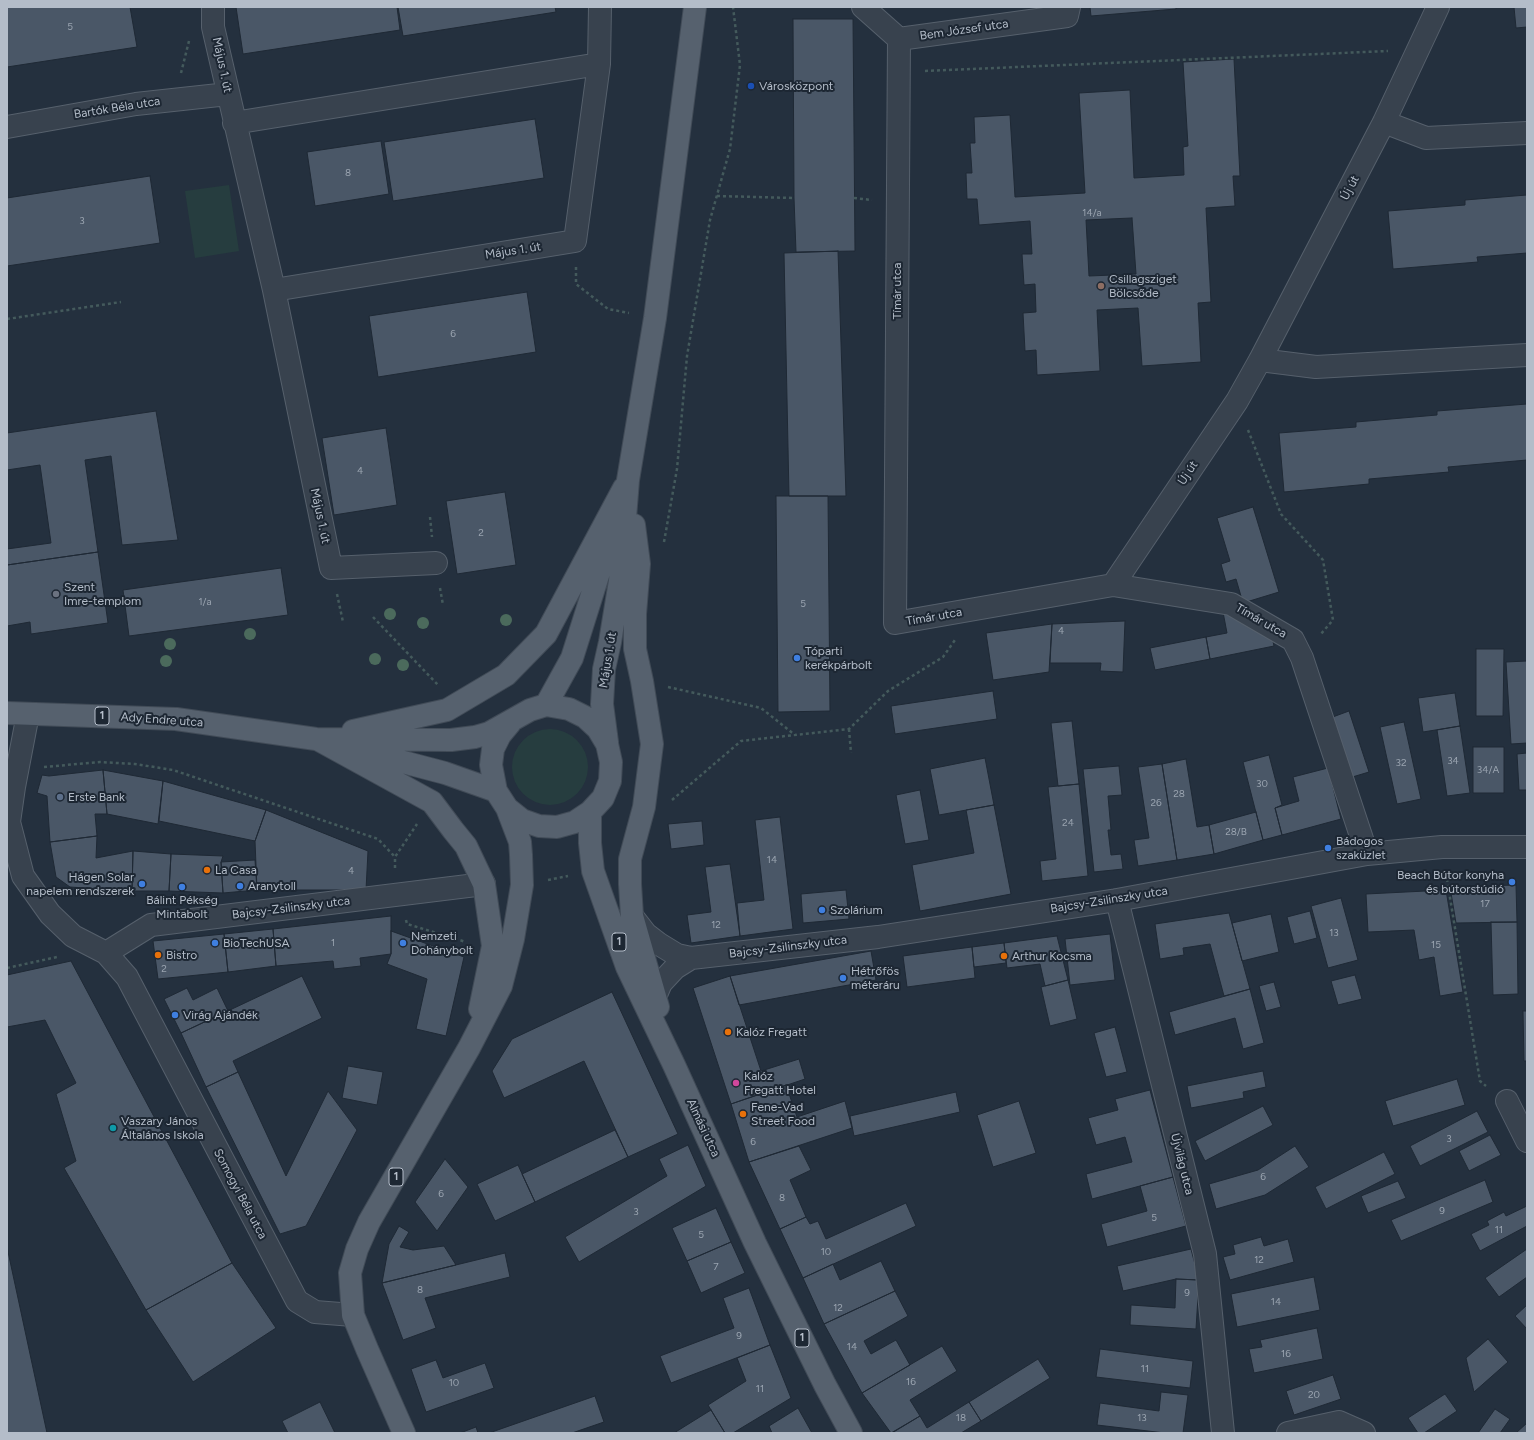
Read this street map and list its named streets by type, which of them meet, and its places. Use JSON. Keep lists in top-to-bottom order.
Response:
{
  "streets": {
    "main road": [
      "Május 1. út",
      "1",
      "Ady Endre utca",
      "Almási utca"
    ],
    "street": [
      "Bem József utca",
      "Bartók Béla utca",
      "Új út",
      "Tímár utca",
      "Bajcsy-Zsilinszky utca",
      "Újvilág utca",
      "Somogyi Béla utca"
    ]
  },
  "crossings": [
    ["Bem József utca", "Tímár utca"],
    ["Május 1. út", "Bartók Béla utca"],
    ["Május 1. út", "1"],
    ["Május 1. út", "Almási utca"],
    ["Új út", "Tímár utca"],
    ["Tímár utca", "Bajcsy-Zsilinszky utca"],
    ["1", "Ady Endre utca"],
    ["1", "Bajcsy-Zsilinszky utca"],
    ["1", "Almási utca"],
    ["1", "Somogyi Béla utca"],
    ["Bajcsy-Zsilinszky utca", "Újvilág utca"],
    ["Bajcsy-Zsilinszky utca", "Somogyi Béla utca"]
  ],
  "places": [
    "Városközpont",
    "Csillagsziget Bölcsőde",
    "Szent Imre-templom",
    "Tóparti kerékpárbolt",
    "Erste Bank",
    "Bádogos szaküzlet",
    "La Casa",
    "Beach Bútor konyha és bútorstúdió",
    "Hágen Solar napelem rendszerek",
    "Aranytoll",
    "Bálint Pékség Mintabolt",
    "Szolárium",
    "BioTechUSA",
    "Nemzeti Dohánybolt",
    "Bistro",
    "Arthur Kocsma",
    "Hétrőfös méteráru",
    "Virág Ajándék",
    "Kalóz Fregatt",
    "Kalóz Fregatt Hotel",
    "Fene-Vad Street Food",
    "Vaszary János Általános Iskola"
  ],
  "house_numbers": [
    "5",
    "8",
    "14/a",
    "3",
    "6",
    "4",
    "2",
    "1/a",
    "5",
    "4",
    "34",
    "32",
    "34/A",
    "30",
    "28",
    "26",
    "24",
    "28/B",
    "14",
    "4",
    "17",
    "12",
    "13",
    "1",
    "15",
    "2",
    "3",
    "6",
    "6",
    "6",
    "8",
    "9",
    "3",
    "5",
    "11",
    "5",
    "10",
    "12",
    "7",
    "8",
    "9",
    "14",
    "12",
    "9",
    "14",
    "16",
    "11",
    "16",
    "10",
    "11",
    "20",
    "18",
    "13"
  ]
}
